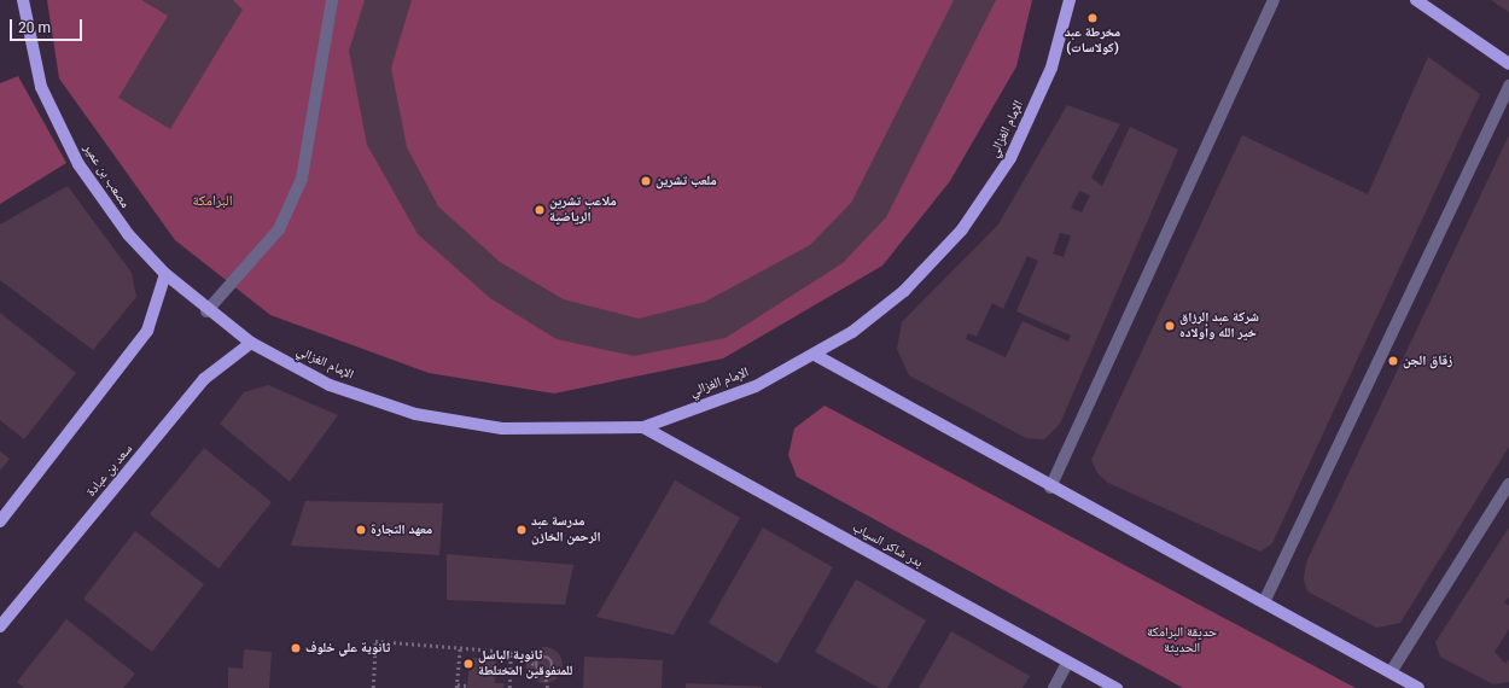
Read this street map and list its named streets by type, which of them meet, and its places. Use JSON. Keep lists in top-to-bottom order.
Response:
{
  "streets": {
    "main road": [
      "الإمام الغزالي",
      "مصعب بن عمير",
      "سعد بن عبادة",
      "بدر شاكر السياب"
    ]
  },
  "crossings": [
    ["الإمام الغزالي", "مصعب بن عمير"],
    ["الإمام الغزالي", "سعد بن عبادة"],
    ["الإمام الغزالي", "بدر شاكر السياب"]
  ],
  "districts": ["البرامكة"],
  "parks": ["حديقة البرامكة الحديثة"],
  "places": [
    "مخرطة عبد (كولاسات)",
    "ملعب تشرين",
    "ملاعب تشرين الرياضية",
    "شركة عبد الرزاق خير الله وأولاده",
    "زقاق الجن",
    "معهد التجارة",
    "مدرسة عبد الرحمن الخازن",
    "ثانوية علي خلوف",
    "ثانوية الباسل للمتفوقين المختلطة"
  ],
  "scale_bar": "20 m"
}
